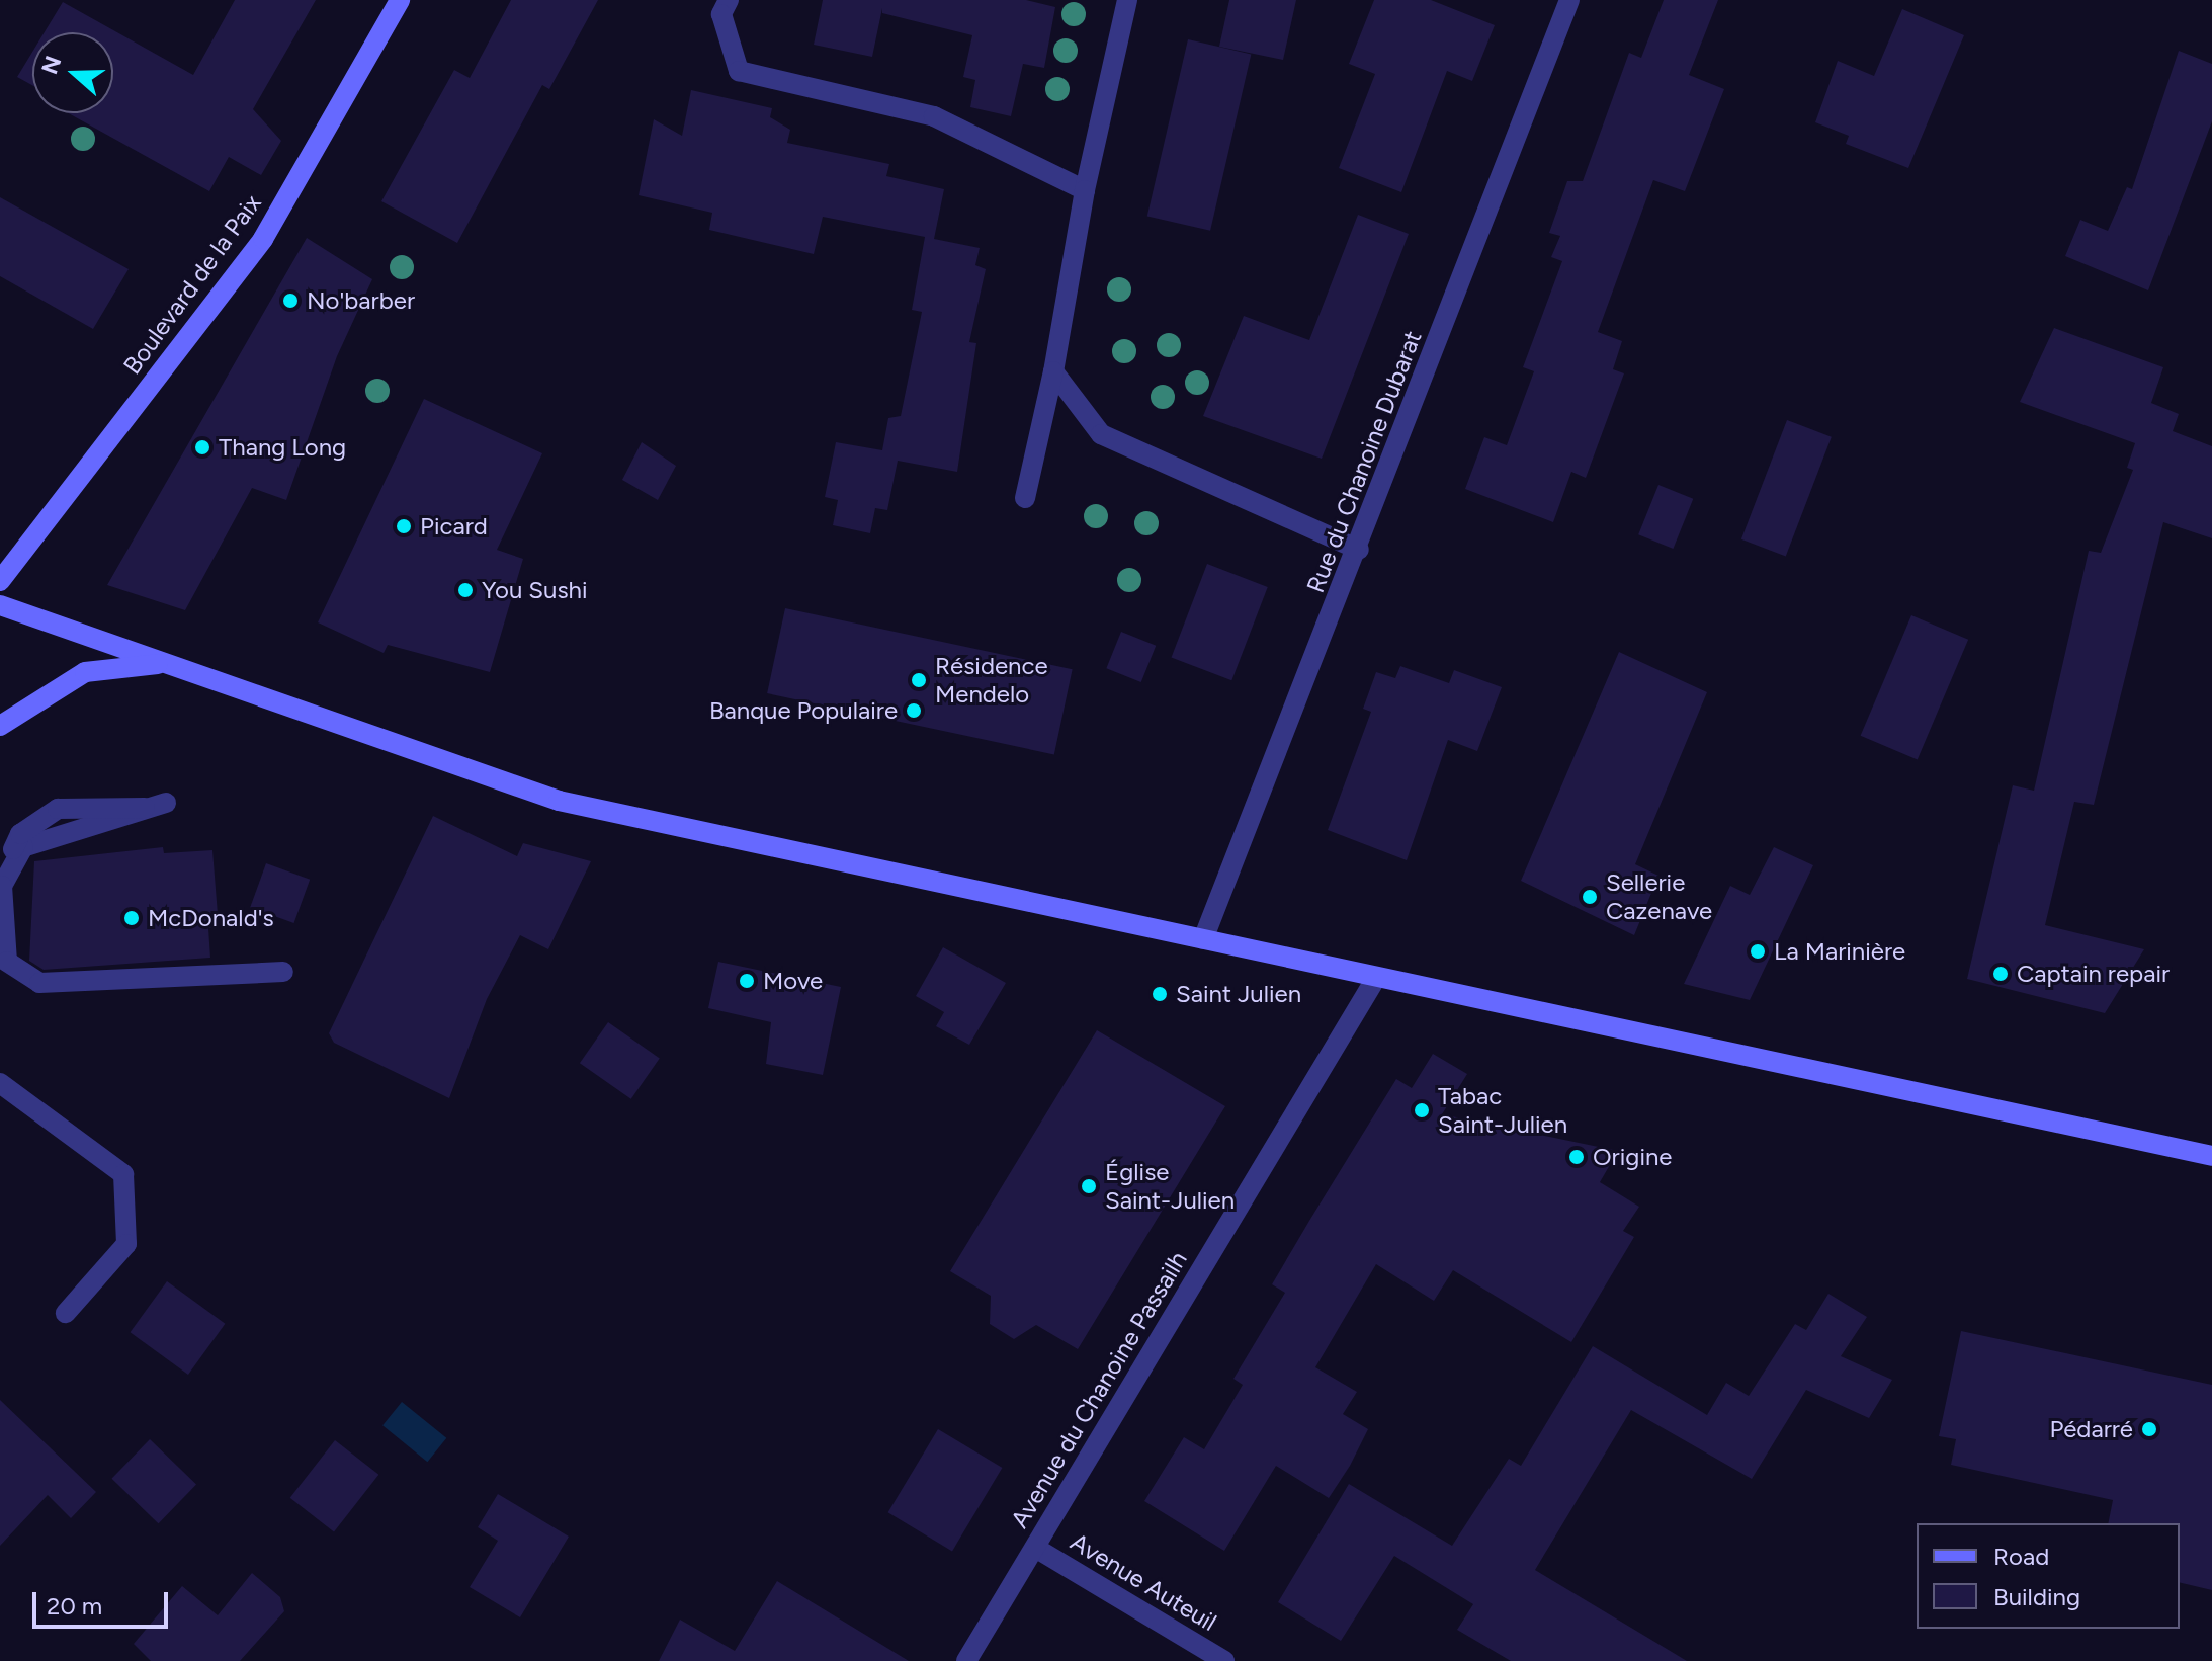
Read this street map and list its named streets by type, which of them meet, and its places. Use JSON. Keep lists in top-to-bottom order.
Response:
{
  "streets": {
    "main road": ["Boulevard de la Paix"],
    "street": ["Rue du Chanoine Dubarat", "Avenue du Chanoine Passailh", "Avenue Auteuil"]
  },
  "crossings": [
    ["Avenue du Chanoine Passailh", "Avenue Auteuil"]
  ],
  "places": [
    "No'barber",
    "Thang Long",
    "Picard",
    "You Sushi",
    "Résidence Mendelo",
    "Banque Populaire",
    "Sellerie Cazenave",
    "McDonald's",
    "La Marinière",
    "Captain repair",
    "Move",
    "Saint Julien",
    "Tabac Saint-Julien",
    "Origine",
    "Église Saint-Julien",
    "Pédarré"
  ],
  "legend": ["Road", "Building"],
  "scale_bar": "20 m",
  "north": "left"
}
